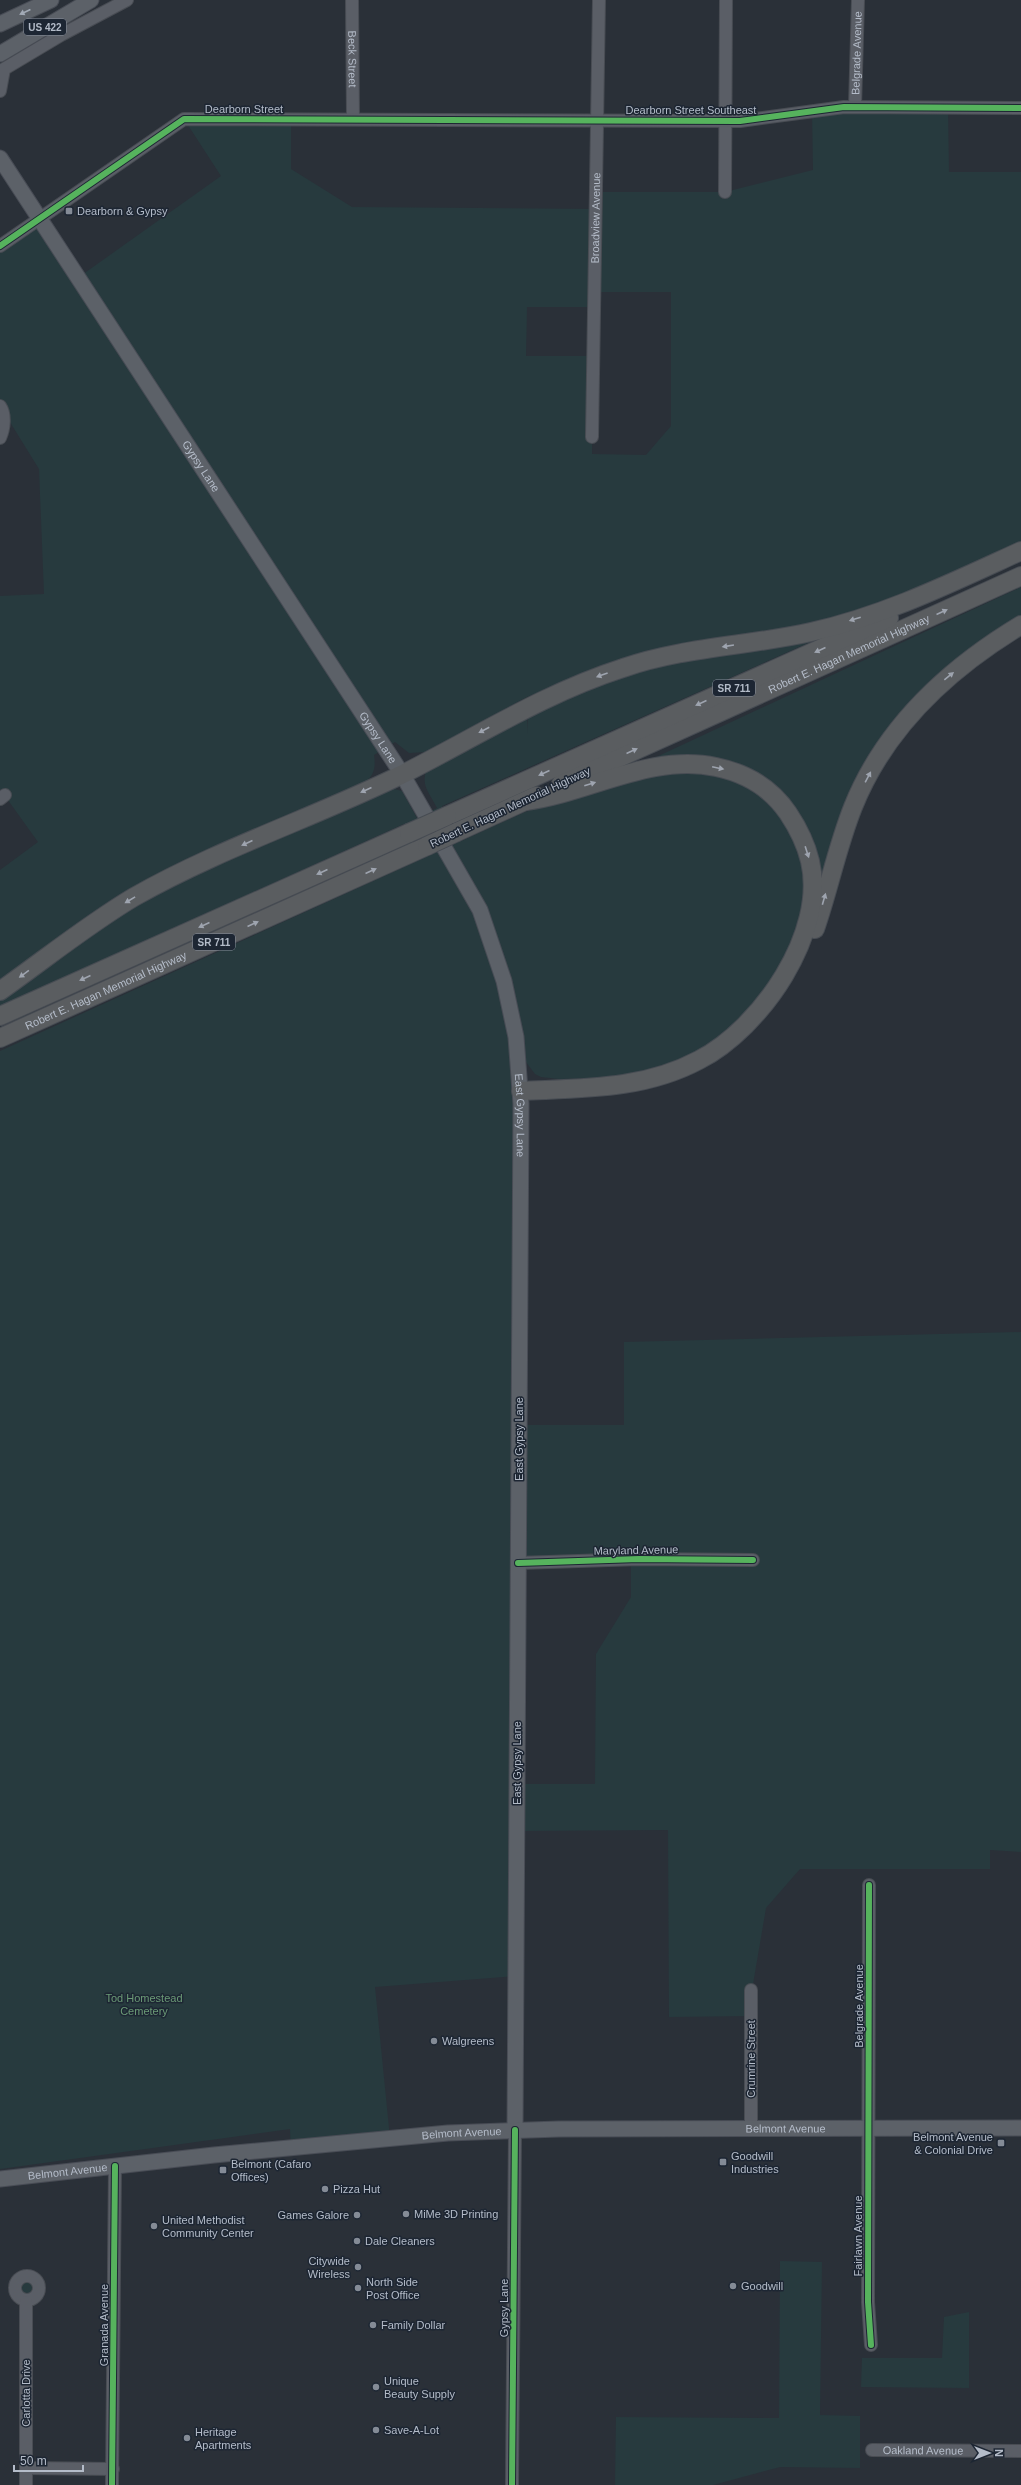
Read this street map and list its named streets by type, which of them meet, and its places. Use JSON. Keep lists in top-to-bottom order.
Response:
{
  "streets": {
    "highway": ["Robert E. Hagan Memorial Highway", "SR 711"],
    "main road": [
      "US 422",
      "Gypsy Lane",
      "East Gypsy Lane",
      "Belmont Avenue"
    ],
    "street": [
      "Belgrade Avenue",
      "Beck Street",
      "Dearborn Street",
      "Dearborn Street Southeast",
      "Broadview Avenue",
      "Maryland Avenue",
      "Crumrine Street",
      "Fairlawn Avenue",
      "Granada Avenue",
      "Carlotta Drive",
      "Oakland Avenue"
    ]
  },
  "crossings": [
    ["Belgrade Avenue", "Dearborn Street Southeast"],
    ["Belgrade Avenue", "Belmont Avenue"],
    ["Belgrade Avenue", "Fairlawn Avenue"],
    ["Beck Street", "Dearborn Street"],
    ["Dearborn Street", "Dearborn Street Southeast"],
    ["Dearborn Street", "Gypsy Lane"],
    ["Dearborn Street Southeast", "Broadview Avenue"],
    ["Gypsy Lane", "East Gypsy Lane"],
    ["Gypsy Lane", "Belmont Avenue"],
    ["East Gypsy Lane", "Maryland Avenue"],
    ["East Gypsy Lane", "Belmont Avenue"],
    ["Crumrine Street", "Belmont Avenue"],
    ["Belmont Avenue", "Fairlawn Avenue"],
    ["Belmont Avenue", "Granada Avenue"]
  ],
  "parks": ["Tod Homestead Cemetery"],
  "places": {
    "transit": [
      "Dearborn & Gypsy",
      "Belmont Avenue & Colonial Drive",
      "Goodwill Industries",
      "Belmont (Cafaro Offices)"
    ],
    "other": [
      "Walgreens",
      "Pizza Hut",
      "MiMe 3D Printing",
      "Games Galore",
      "United Methodist Community Center",
      "Dale Cleaners",
      "Citywide Wireless",
      "Goodwill",
      "North Side Post Office",
      "Family Dollar",
      "Unique Beauty Supply",
      "Save-A-Lot",
      "Heritage Apartments"
    ]
  },
  "scale_bar": "50 m",
  "north": "right"
}
